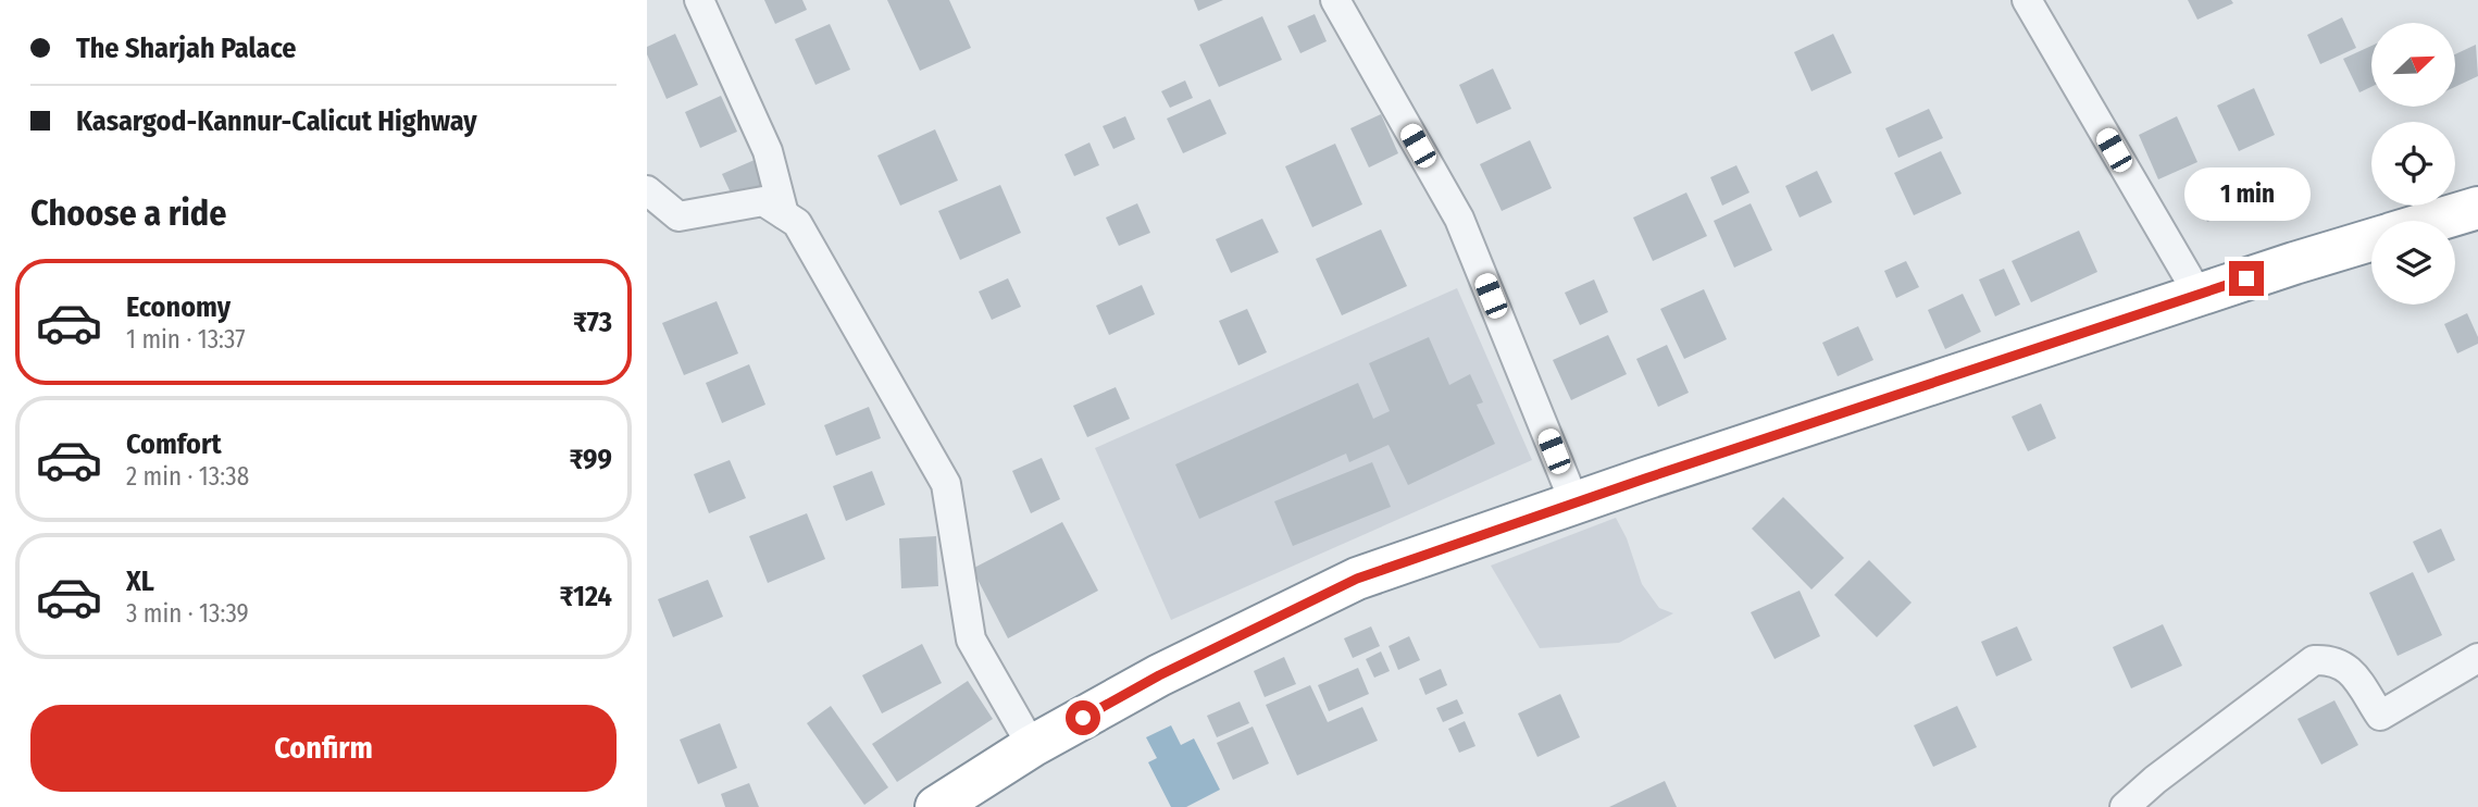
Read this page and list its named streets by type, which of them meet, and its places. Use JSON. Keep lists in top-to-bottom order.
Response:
{
  "north": "top right",
  "page": {
    "banner": ["The Sharjah Palace", "Kasargod-Kannur-Calicut Highway"],
    "heading": "Choose a ride",
    "bubble": "1 min",
    "list": [
      {
        "name": "Economy",
        "note": "1 min · 13:37",
        "value": "₹73"
      },
      {
        "name": "Comfort",
        "note": "2 min · 13:38",
        "value": "₹99"
      },
      {
        "name": "XL",
        "note": "3 min · 13:39",
        "value": "₹124"
      }
    ],
    "buttons": "Confirm"
  }
}
